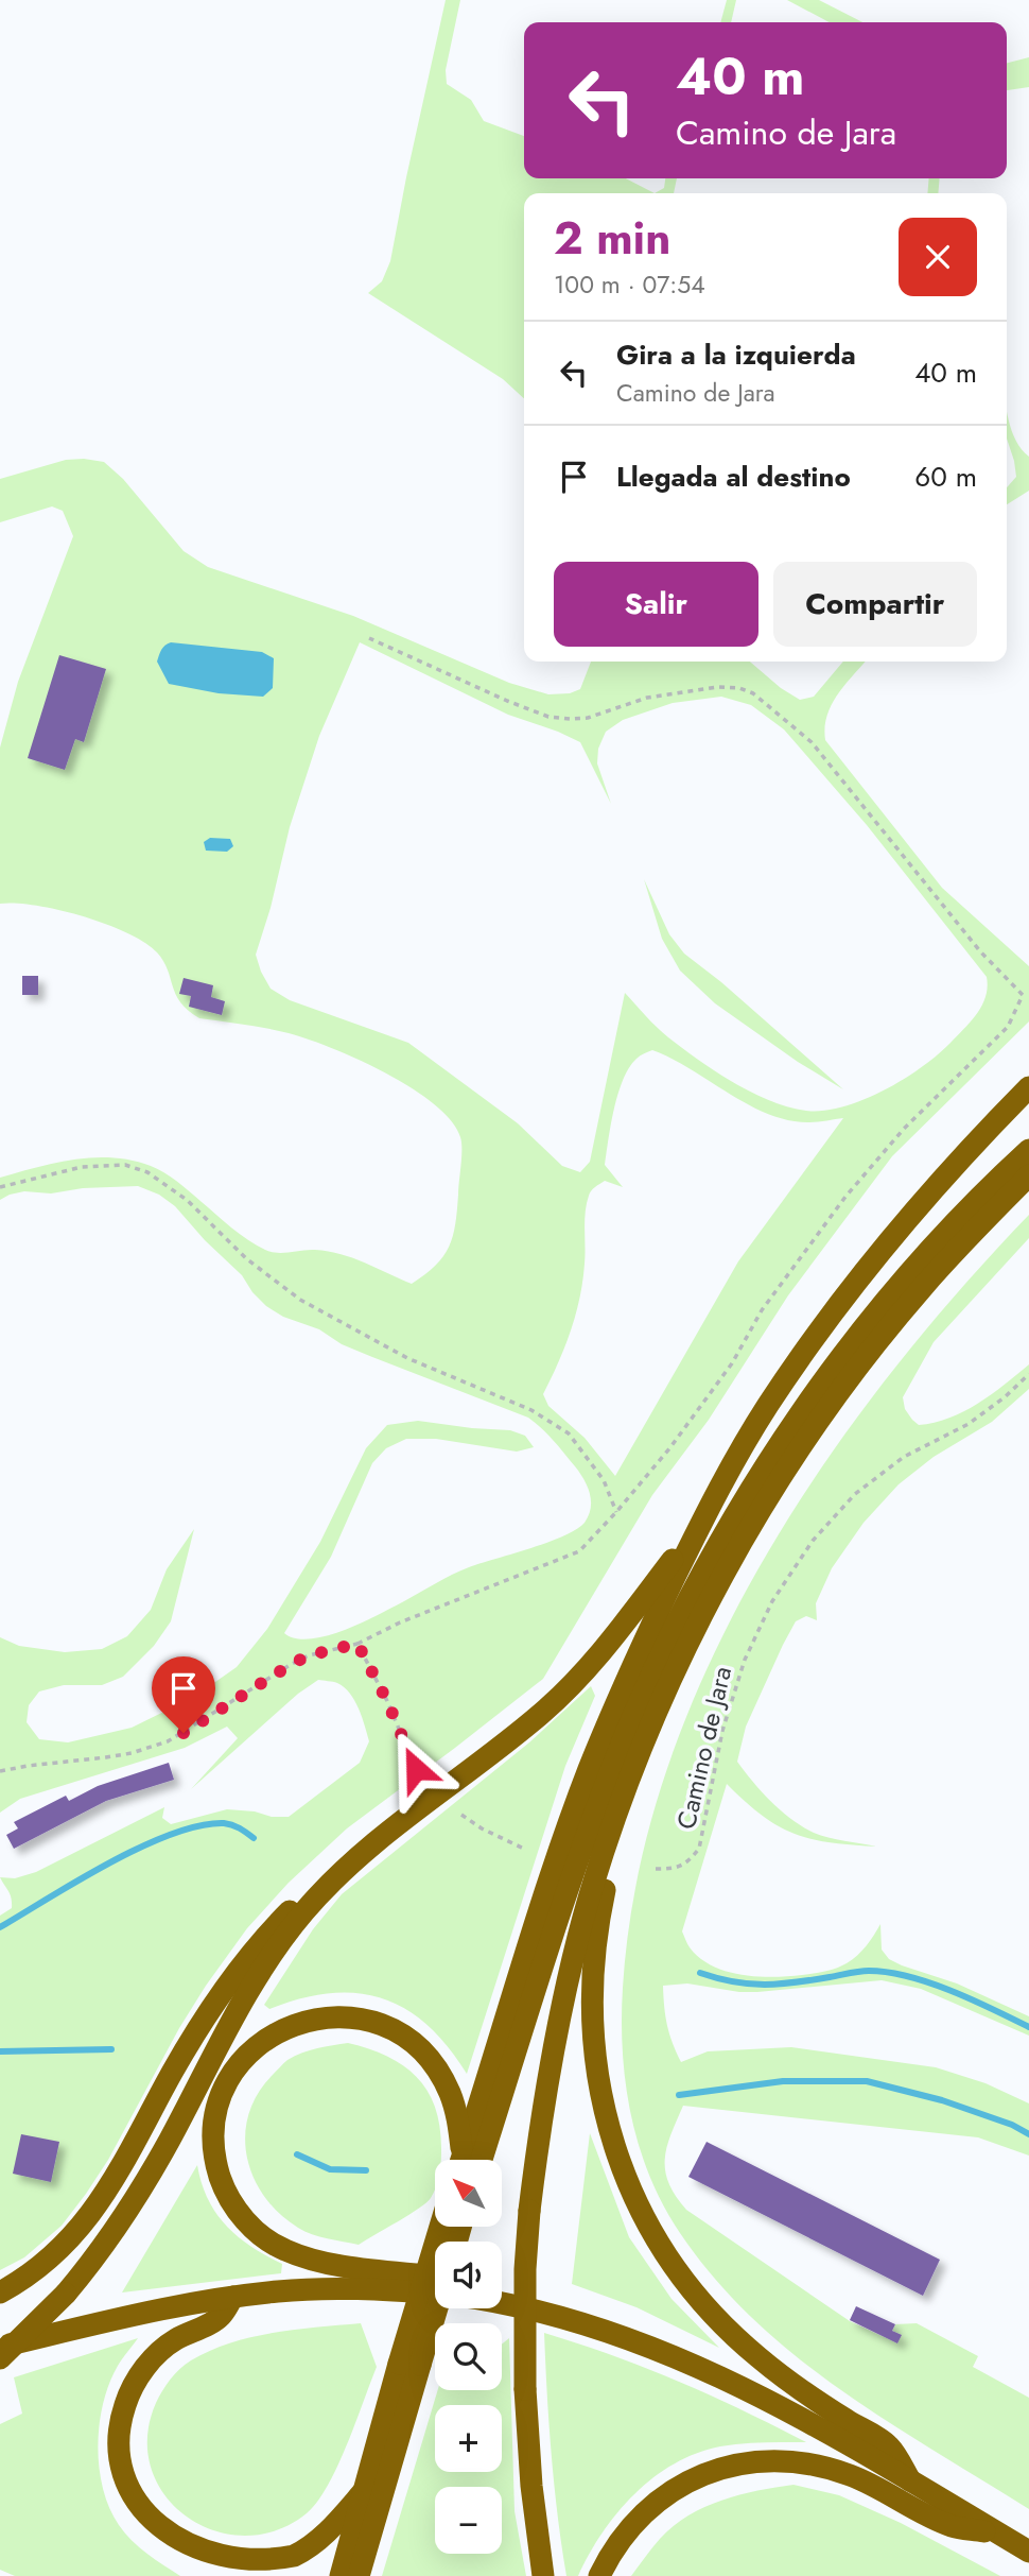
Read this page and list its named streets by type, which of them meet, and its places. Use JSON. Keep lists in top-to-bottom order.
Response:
{
  "streets": {
    "path": ["Camino de Jara"]
  },
  "north": "top left",
  "page": {
    "turn": ["40 m", "Camino de Jara"],
    "heading": ["2 min", "100 m · 07:54"],
    "list": [
      {
        "name": "Gira a la izquierda",
        "note": "Camino de Jara",
        "value": "40 m"
      },
      {
        "name": "Llegada al destino",
        "value": "60 m"
      }
    ],
    "buttons": ["Salir", "Compartir"],
    "map_buttons": ["+", "−"]
  }
}
